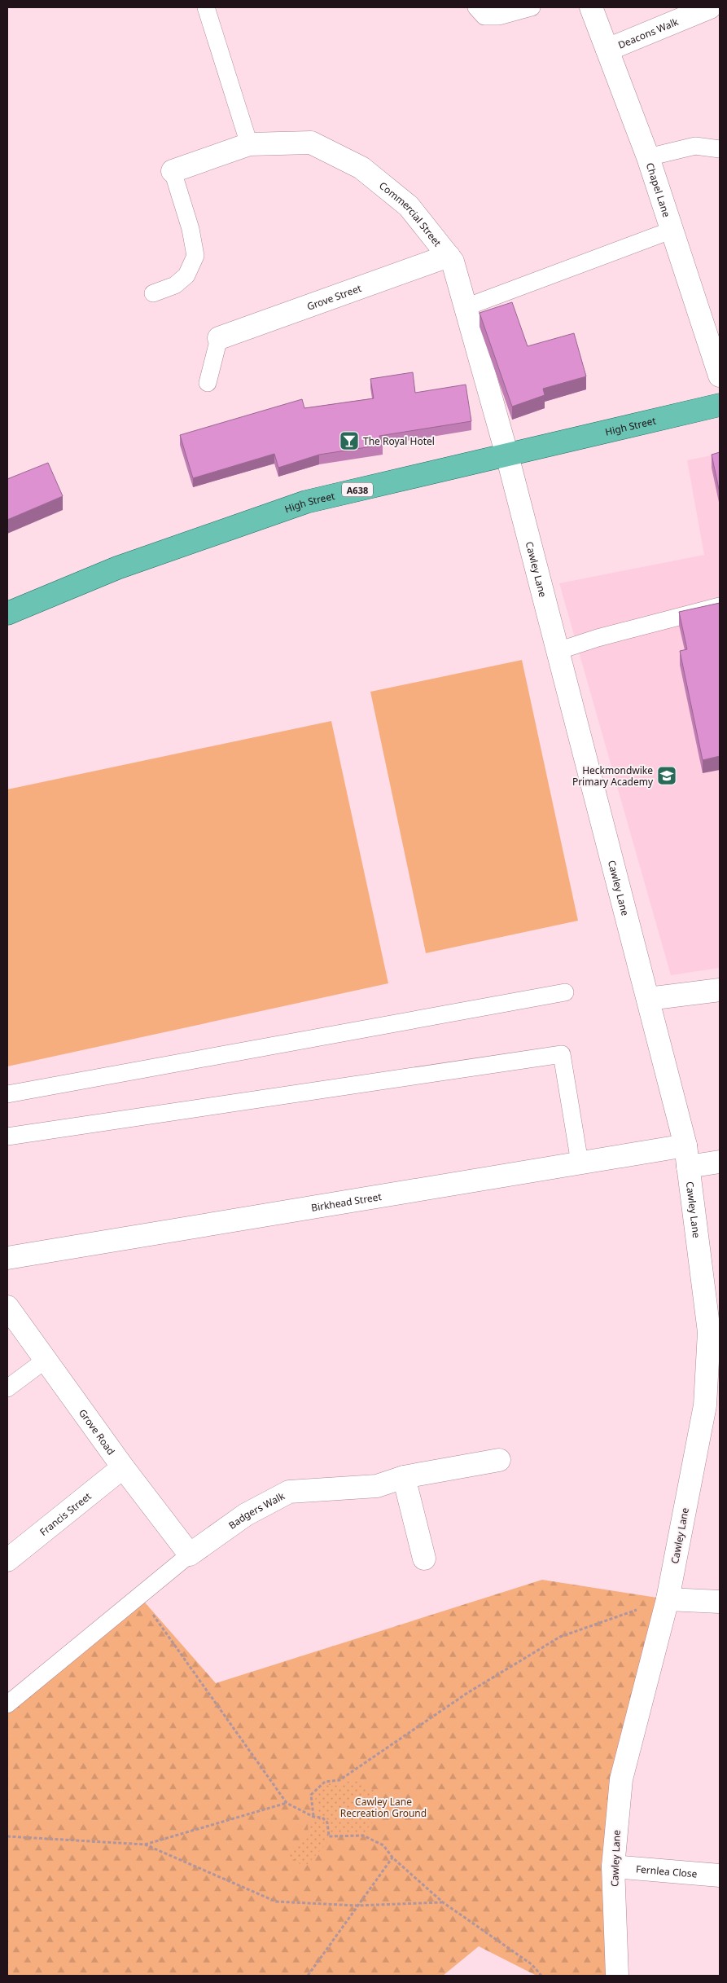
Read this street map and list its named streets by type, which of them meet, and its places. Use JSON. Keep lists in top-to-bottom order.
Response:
{
  "streets": {
    "main road": ["High Street", "A638"],
    "street": [
      "Deacons Walk",
      "Chapel Lane",
      "Commercial Street",
      "Grove Street",
      "Cawley Lane",
      "Birkhead Street",
      "Grove Road",
      "Badgers Walk",
      "Francis Street",
      "Fernlea Close"
    ]
  },
  "crossings": [
    ["Deacons Walk", "Chapel Lane"],
    ["Commercial Street", "Grove Street"],
    ["Commercial Street", "High Street"],
    ["Commercial Street", "Cawley Lane"],
    ["High Street", "Cawley Lane"],
    ["Cawley Lane", "Birkhead Street"],
    ["Cawley Lane", "Fernlea Close"],
    ["Grove Road", "Badgers Walk"],
    ["Grove Road", "Francis Street"]
  ],
  "parks": ["Cawley Lane Recreation Ground"],
  "places": {
    "bar": ["The Royal Hotel"],
    "school or university": ["Heckmondwike Primary Academy"]
  }
}
